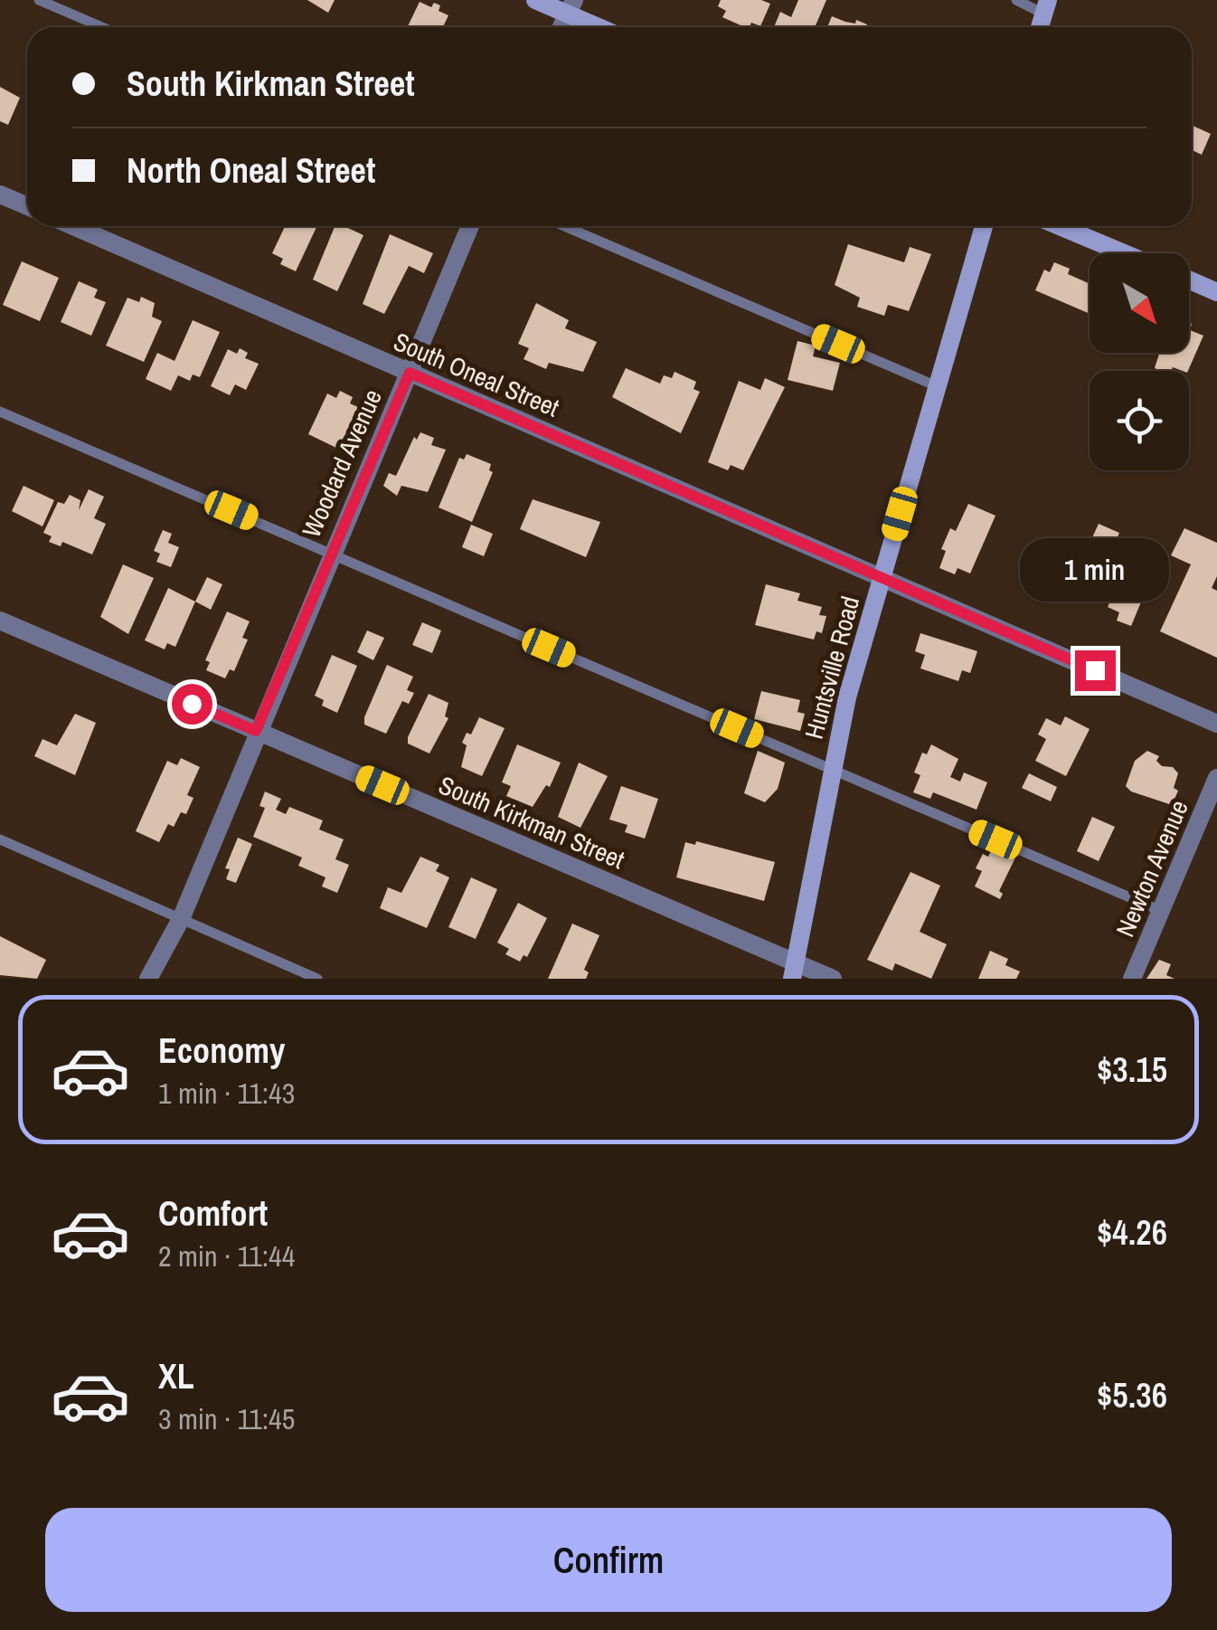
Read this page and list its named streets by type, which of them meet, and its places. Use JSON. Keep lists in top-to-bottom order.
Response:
{
  "streets": {
    "main road": ["Huntsville Road"],
    "street": [
      "South Oneal Street",
      "Woodard Avenue",
      "South Kirkman Street",
      "Newton Avenue"
    ]
  },
  "crossings": [
    ["South Oneal Street", "Woodard Avenue"],
    ["South Oneal Street", "Huntsville Road"],
    ["Woodard Avenue", "South Kirkman Street"],
    ["Huntsville Road", "South Kirkman Street"]
  ],
  "north": "bottom right",
  "page": {
    "banner": ["South Kirkman Street", "North Oneal Street"],
    "bubble": "1 min",
    "list": [
      {
        "name": "Economy",
        "note": "1 min · 11:43",
        "value": "$3.15"
      },
      {
        "name": "Comfort",
        "note": "2 min · 11:44",
        "value": "$4.26"
      },
      {
        "name": "XL",
        "note": "3 min · 11:45",
        "value": "$5.36"
      }
    ],
    "buttons": "Confirm"
  }
}
